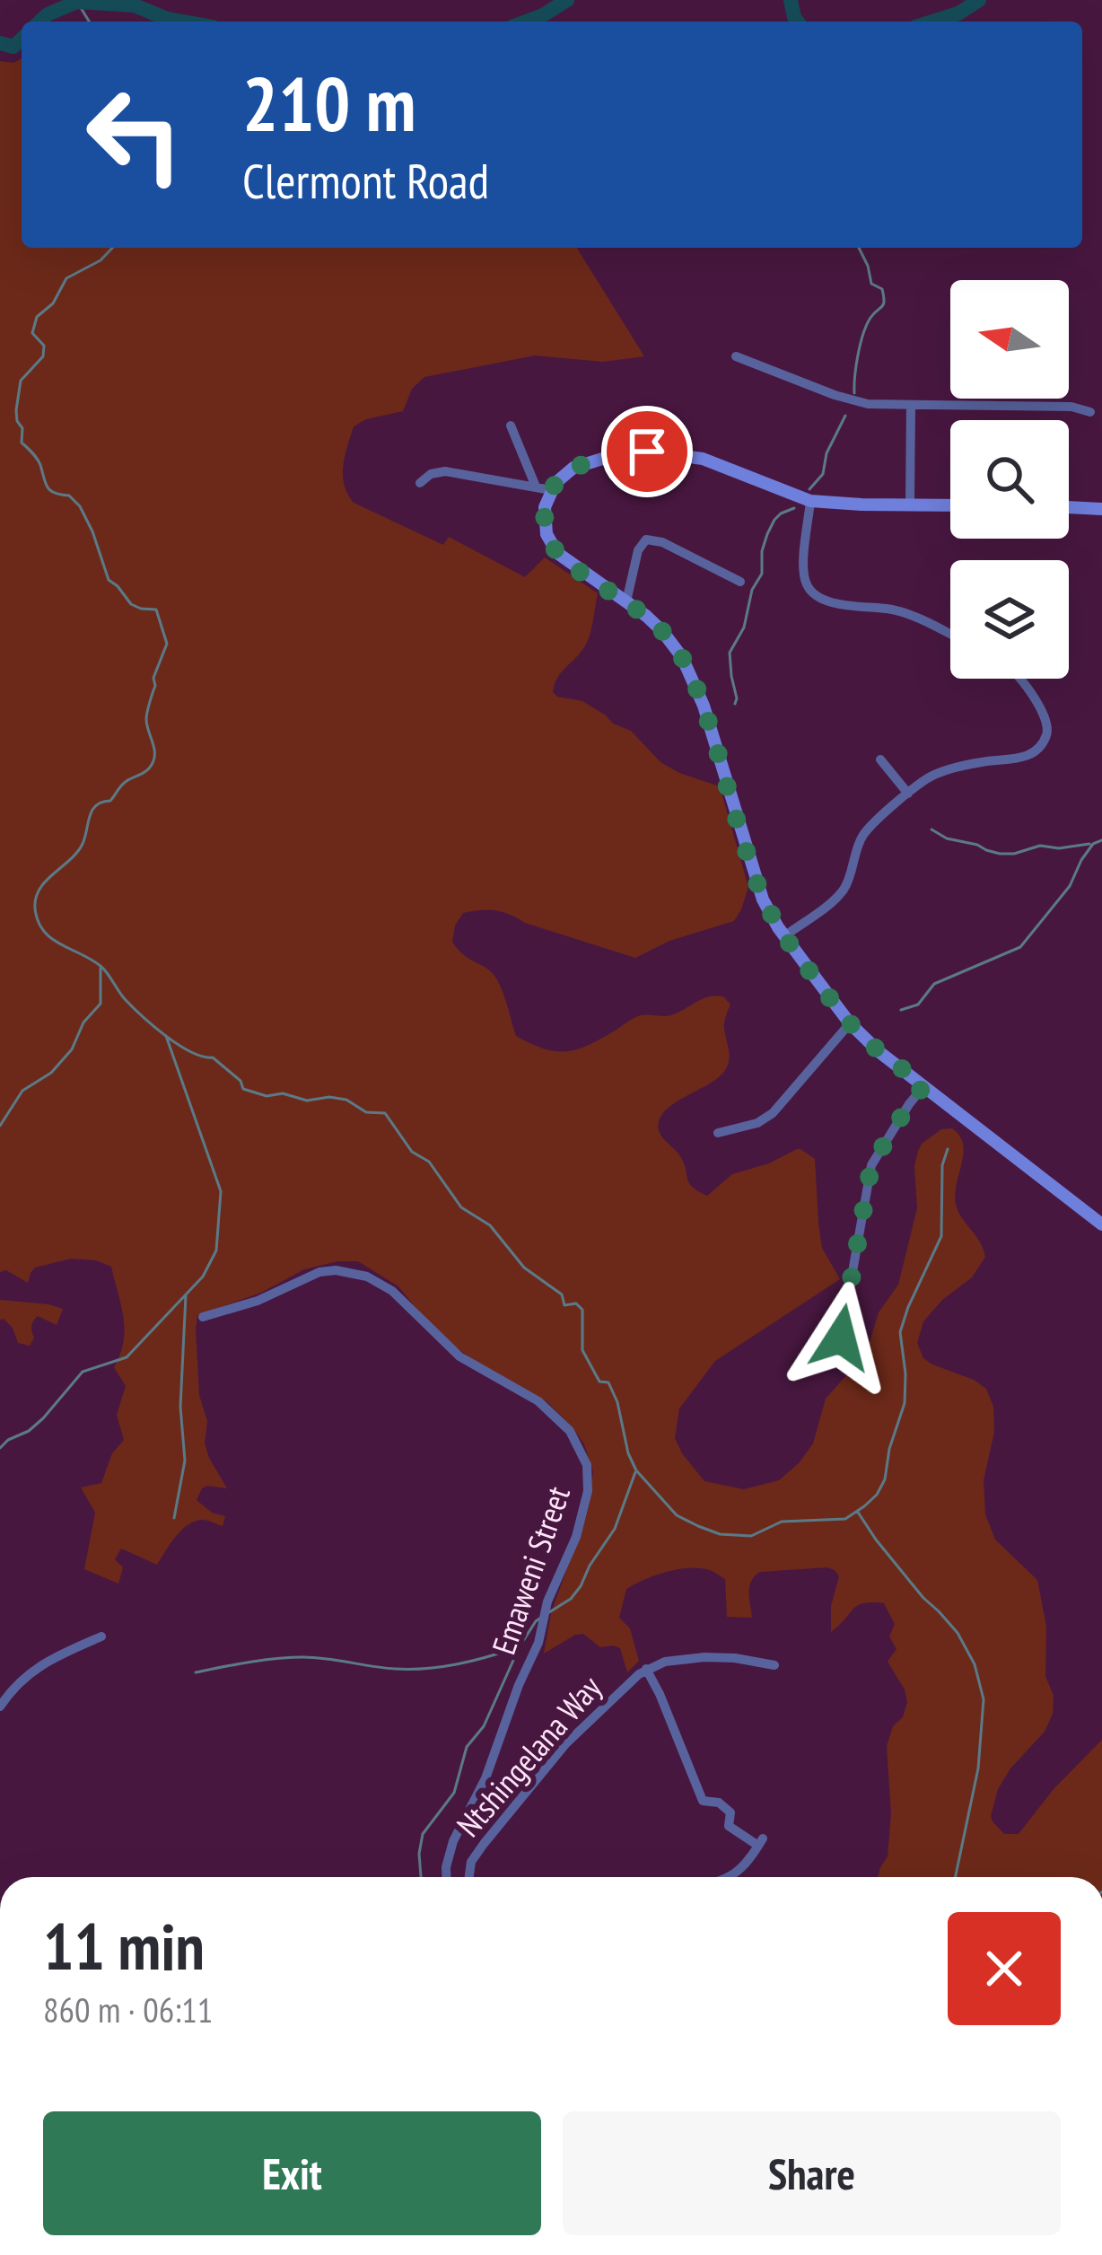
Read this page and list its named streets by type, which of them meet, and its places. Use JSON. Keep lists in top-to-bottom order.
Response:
{
  "streets": {
    "street": ["Emaweni Street", "Ntshingelana Way"]
  },
  "north": "left",
  "page": {
    "turn": ["210 m", "Clermont Road"],
    "heading": ["11 min", "860 m · 06:11"],
    "buttons": ["Exit", "Share"]
  }
}
